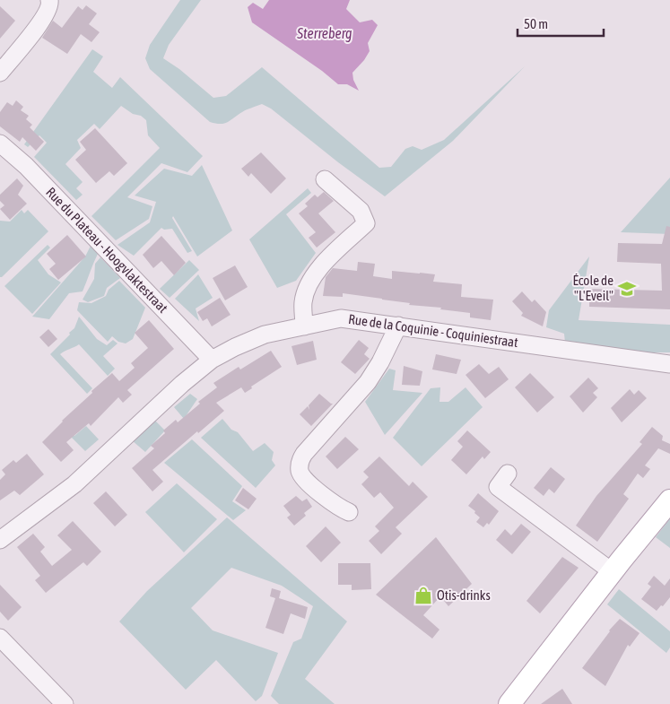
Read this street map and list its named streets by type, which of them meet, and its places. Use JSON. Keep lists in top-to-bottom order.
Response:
{
  "streets": {
    "street": ["Rue du Plateau - Hoogvlaktestraat", "Rue de la Coquinie - Coquiniestraat"]
  },
  "crossings": [
    ["Rue du Plateau - Hoogvlaktestraat", "Rue de la Coquinie - Coquiniestraat"]
  ],
  "water": ["Sterreberg"],
  "places": {
    "school or university": ["École de \"L'Eveil\""],
    "shop": ["Otis-drinks"]
  },
  "scale_bar": "50 m"
}
